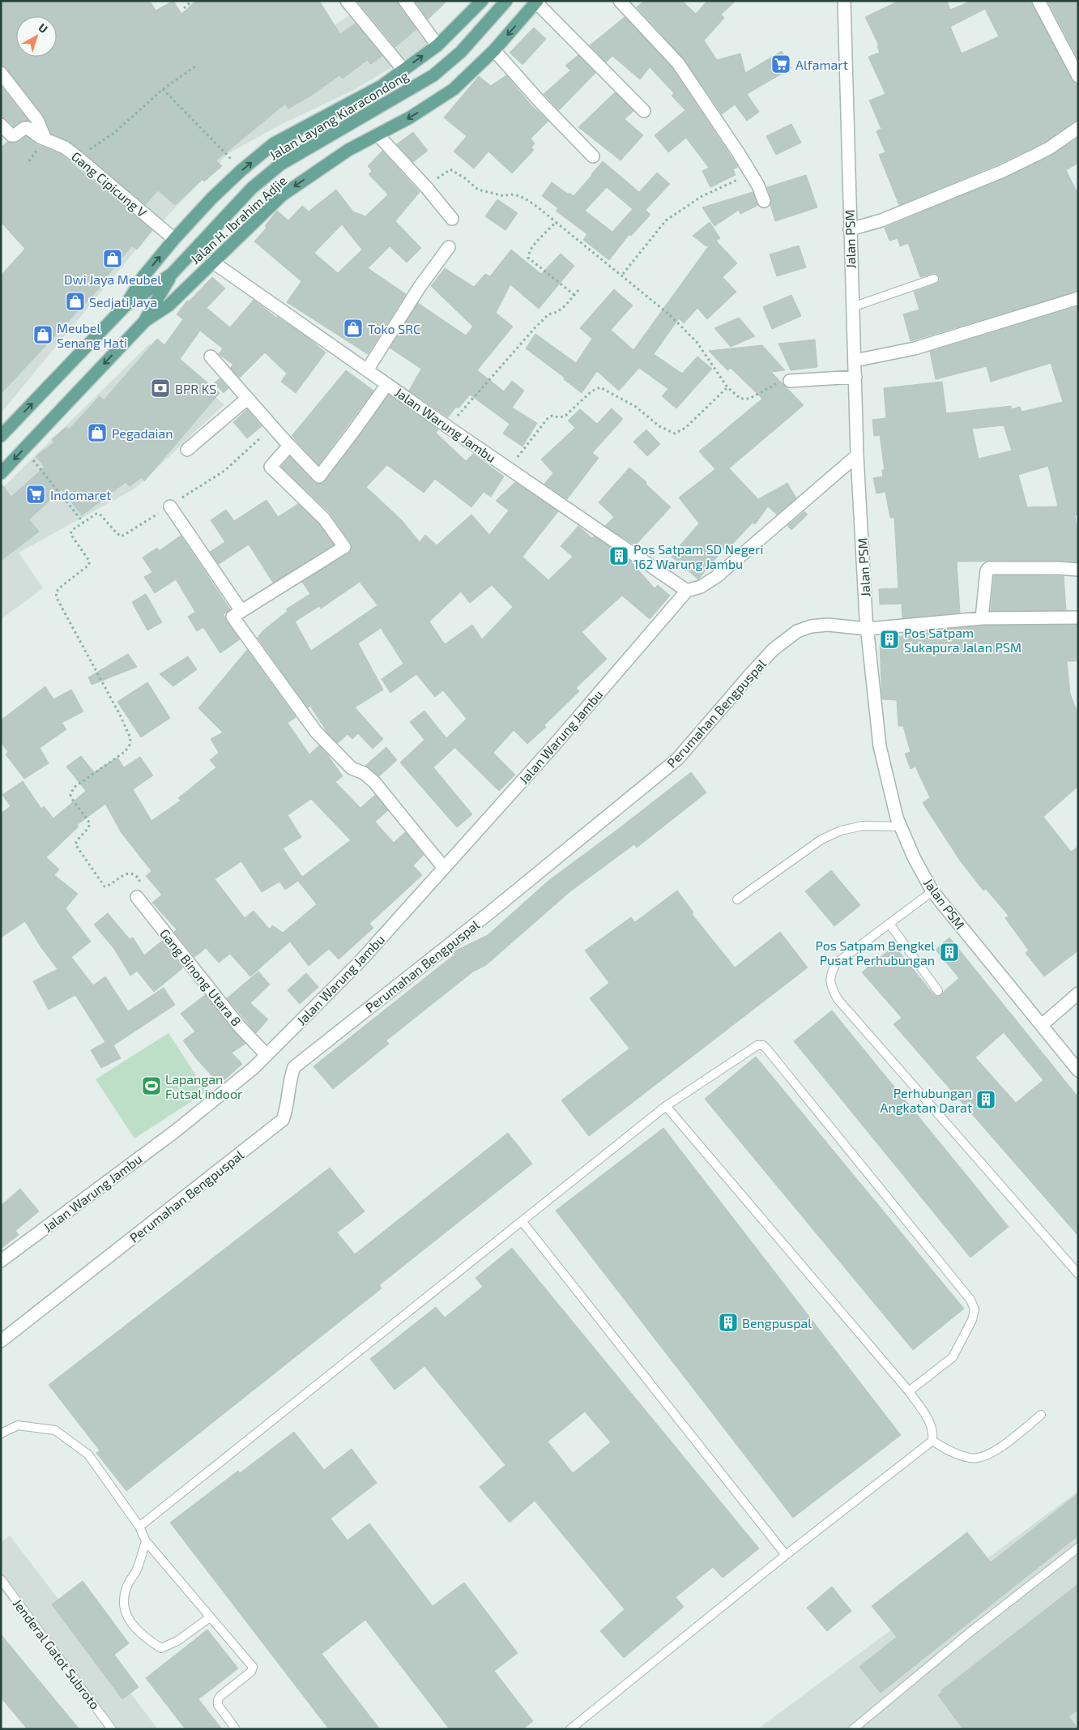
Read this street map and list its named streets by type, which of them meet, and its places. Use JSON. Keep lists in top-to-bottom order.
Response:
{
  "streets": {
    "main road": ["Jalan Layang Kiaracondong", "Jalan H. Ibrahim Adjie"],
    "street": [
      "Gang Cipicung V",
      "Jalan PSM",
      "Jalan Warung Jambu",
      "Perumahan Bengpuspal",
      "Gang Binong Utara 8"
    ],
    "lane": ["Jenderal Gatot Subroto"]
  },
  "crossings": [
    ["Jalan Layang Kiaracondong", "Jalan H. Ibrahim Adjie"],
    ["Jalan H. Ibrahim Adjie", "Jalan Warung Jambu"],
    ["Jalan PSM", "Perumahan Bengpuspal"],
    ["Jalan Warung Jambu", "Gang Binong Utara 8"]
  ],
  "places": {
    "supermarket": ["Alfamart", "Indomaret"],
    "shop": [
      "Dwi Jaya Meubel",
      "Sedjati Jaya",
      "Toko SRC",
      "Meubel Senang Hati",
      "Pegadaian"
    ],
    "bank": ["BPR KS"],
    "building": [
      "Pos Satpam SD Negeri 162 Warung Jambu",
      "Pos Satpam Sukapura Jalan PSM",
      "Pos Satpam Bengkel Pusat Perhubungan",
      "Perhubungan Angkatan Darat",
      "Bengpuspal"
    ],
    "sports": ["Lapangan Futsal indoor"]
  },
  "north": "top right"
}
